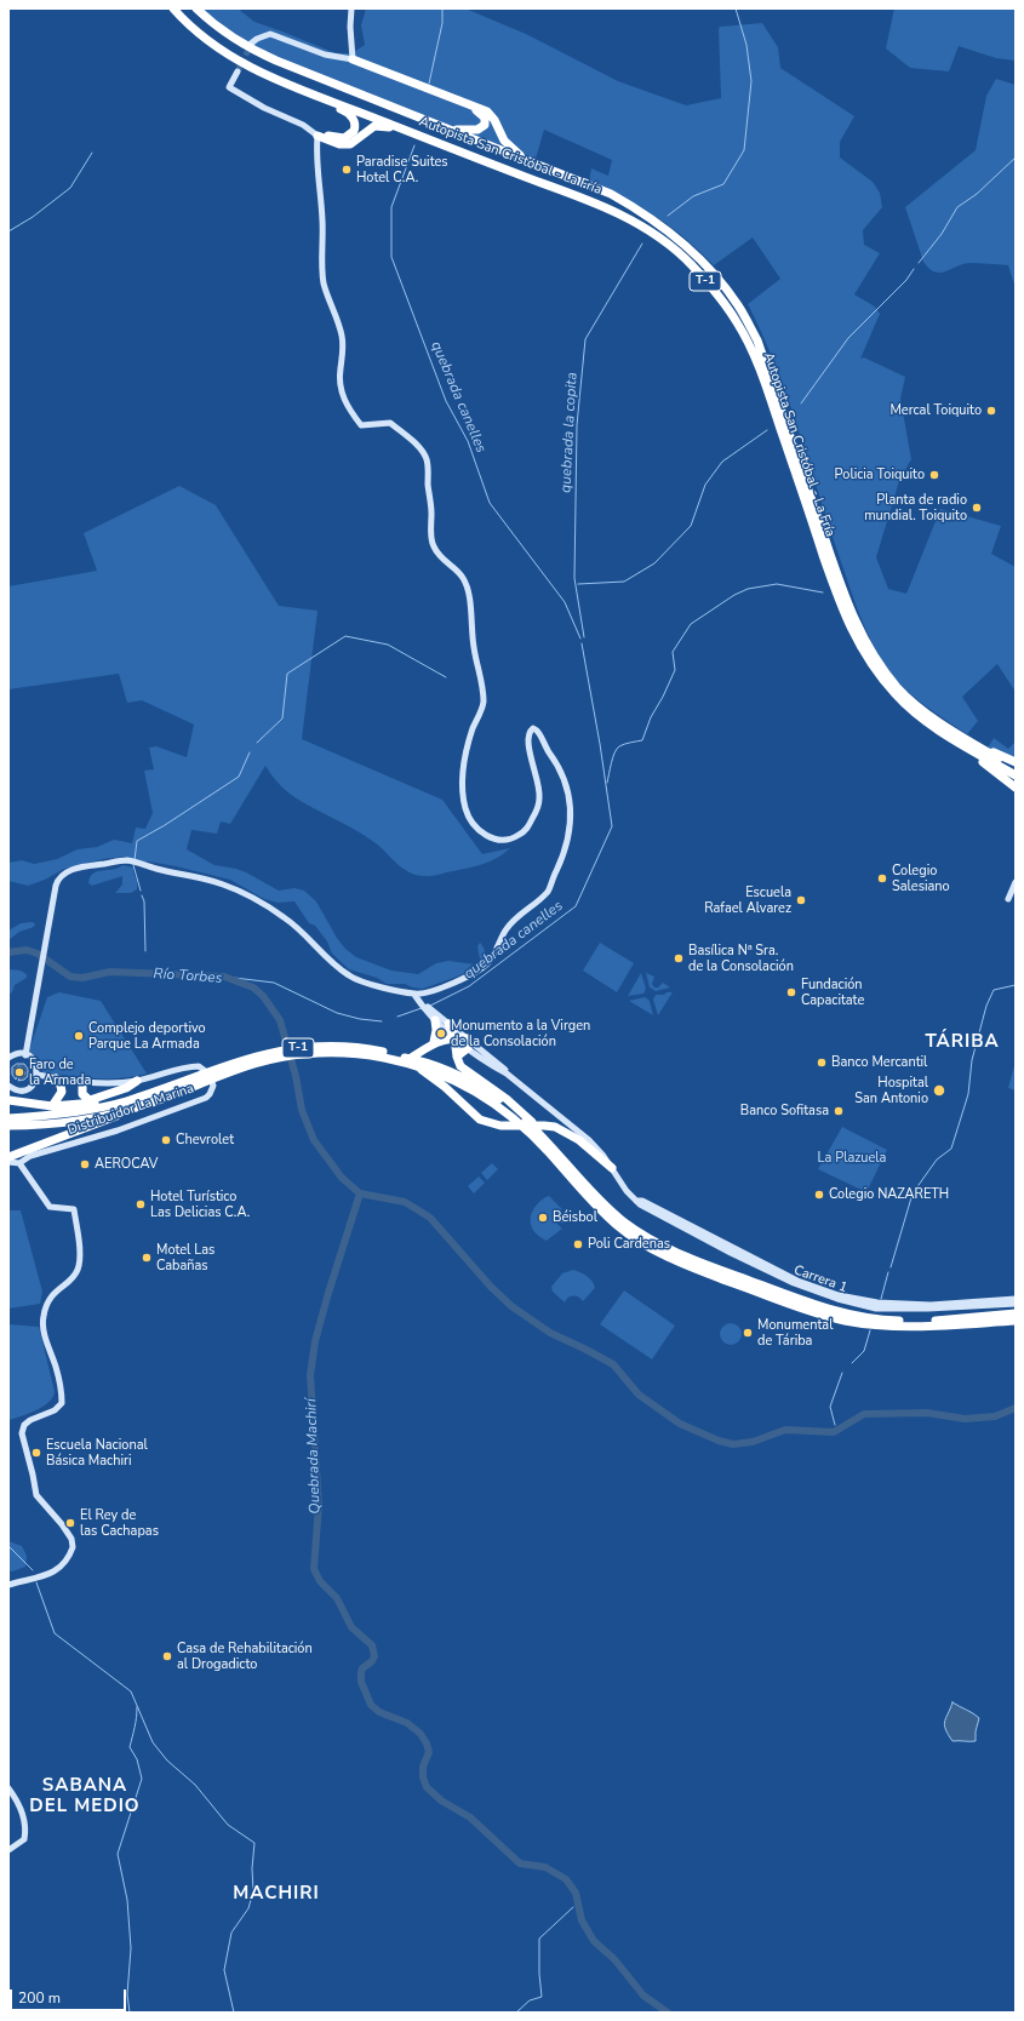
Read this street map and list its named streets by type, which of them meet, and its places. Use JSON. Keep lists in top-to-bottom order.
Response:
{
  "streets": {
    "highway": ["Autopista San Cristóbal - La Fría", "T-1"],
    "street": ["Distribuidor La Marina", "Carrera 1"]
  },
  "districts": ["TÁRIBA", "SABANA DEL MEDIO", "MACHIRI"],
  "water": [
    "quebrada canelles",
    "quebrada la copita",
    "Río Torbes",
    "Quebrada Machirí"
  ],
  "parks": ["La Plazuela"],
  "places": [
    "Paradise Suites Hotel C.A.",
    "Mercal Toiquito",
    "Policia Toiquito",
    "Planta de radio mundial. Toiquito",
    "Colegio Salesiano",
    "Escuela Rafael Alvarez",
    "Basílica Nª Sra. de la Consolación",
    "Fundación Capacitate",
    "Monumento a la Virgen de la Consolación",
    "Complejo deportivo Parque La Armada",
    "Banco Mercantil",
    "Faro de la Armada",
    "Hospital San Antonio",
    "Banco Sofitasa",
    "Chevrolet",
    "AEROCAV",
    "Colegio NAZARETH",
    "Hotel Turístico Las Delicias C.A.",
    "Béisbol",
    "Poli Cardenas",
    "Motel Las Cabañas",
    "Monumental de Táriba",
    "Escuela Nacional Básica Machiri",
    "El Rey de las Cachapas",
    "Casa de Rehabilitación al Drogadicto"
  ],
  "scale_bar": "200 m"
}
